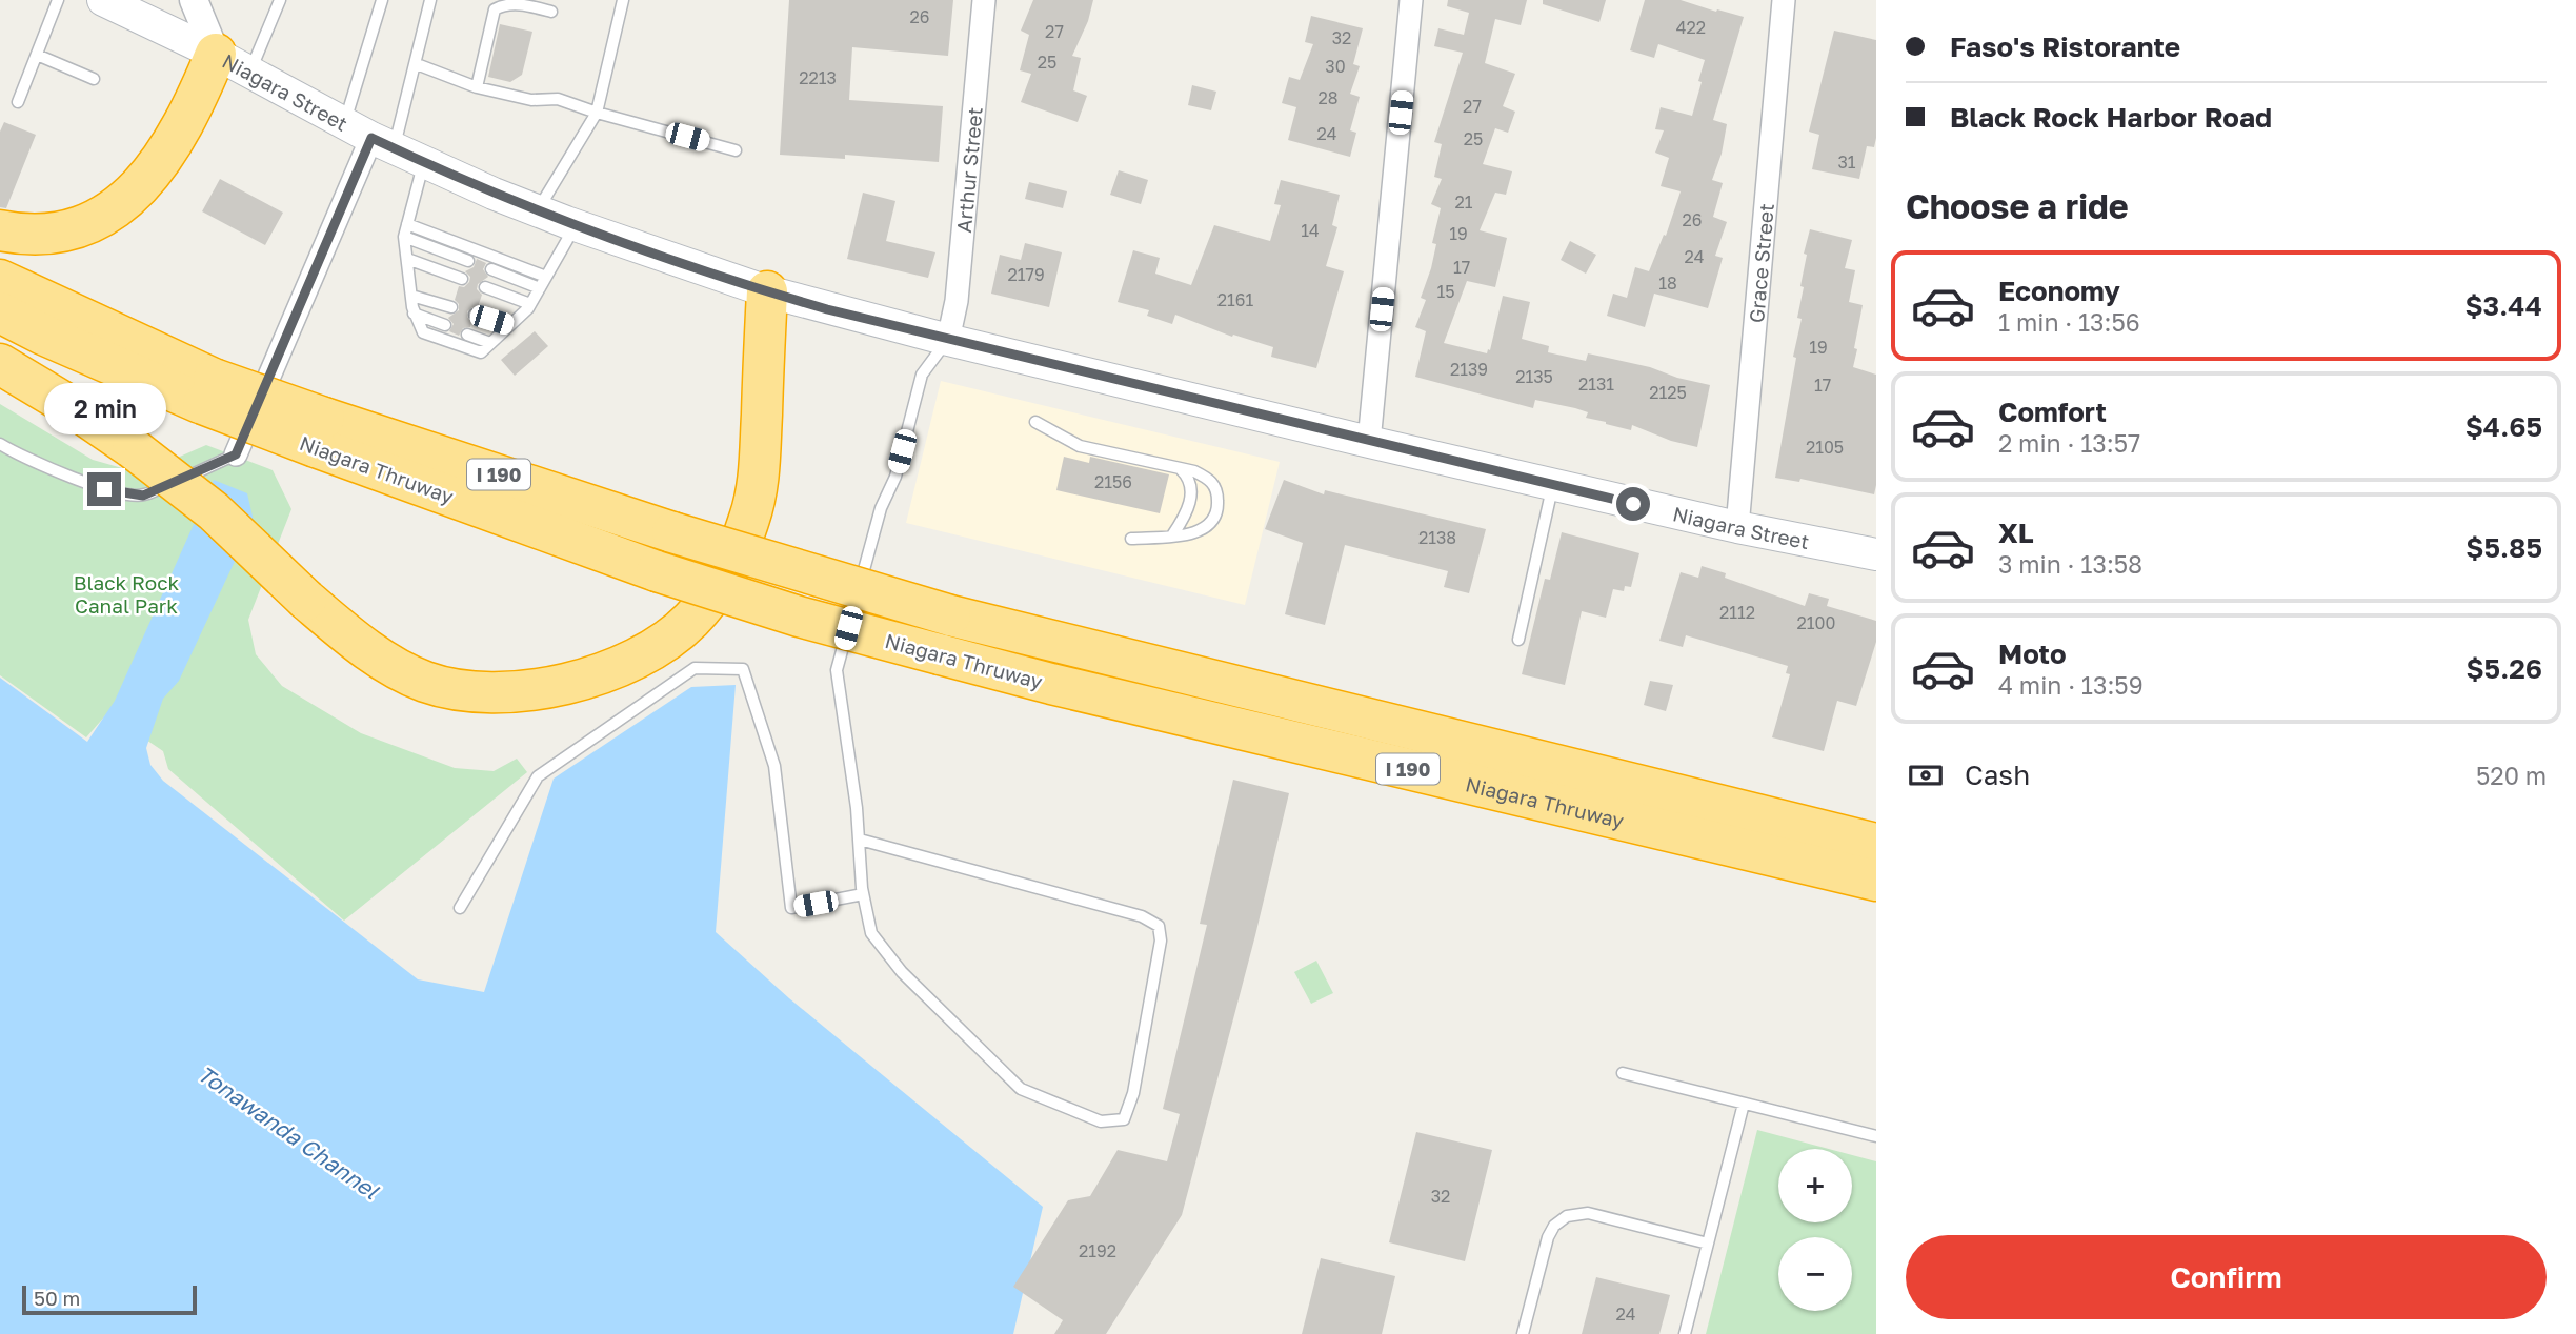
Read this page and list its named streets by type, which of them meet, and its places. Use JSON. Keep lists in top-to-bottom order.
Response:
{
  "streets": {
    "highway": ["Niagara Thruway", "I 190"],
    "main road": ["Niagara Street"],
    "street": ["Arthur Street", "Grace Street"]
  },
  "crossings": [
    ["Niagara Street", "Arthur Street"],
    ["Niagara Street", "Grace Street"]
  ],
  "water": ["Tonawanda Channel"],
  "parks": ["Black Rock Canal Park"],
  "house_numbers": [
    "26",
    "422",
    "27",
    "32",
    "25",
    "30",
    "2213",
    "28",
    "27",
    "24",
    "25",
    "31",
    "21",
    "26",
    "14",
    "19",
    "24",
    "17",
    "2179",
    "18",
    "15",
    "2161",
    "19",
    "2139",
    "2135",
    "2131",
    "17",
    "2125",
    "2105",
    "2156",
    "2138",
    "2112",
    "2100",
    "32",
    "2192",
    "24"
  ],
  "scale_bar": "50 m",
  "page": {
    "banner": ["Faso's Ristorante", "Black Rock Harbor Road"],
    "heading": "Choose a ride",
    "list": [
      {
        "name": "Economy",
        "note": "1 min · 13:56",
        "value": "$3.44"
      },
      {
        "name": "Comfort",
        "note": "2 min · 13:57",
        "value": "$4.65"
      },
      {
        "name": "XL",
        "note": "3 min · 13:58",
        "value": "$5.85"
      },
      {
        "name": "Moto",
        "note": "4 min · 13:59",
        "value": "$5.26"
      }
    ],
    "bubble": "2 min",
    "pay": ["Cash", "520 m"],
    "map_buttons": ["+", "−"],
    "buttons": "Confirm",
    "scale": "50 m"
  }
}
